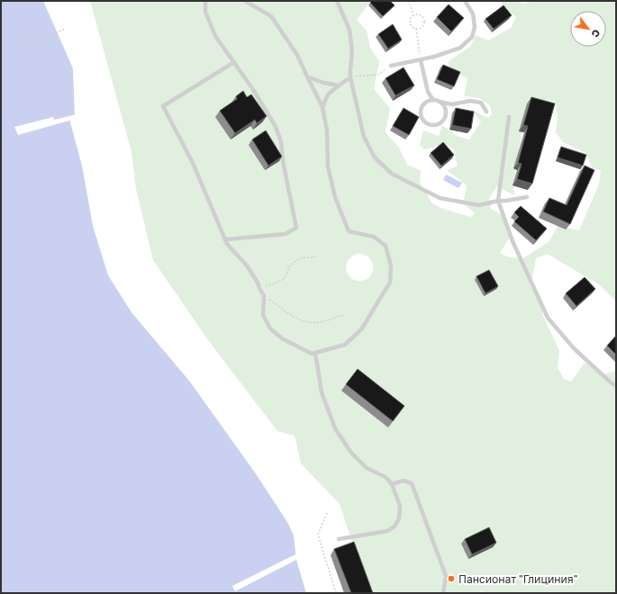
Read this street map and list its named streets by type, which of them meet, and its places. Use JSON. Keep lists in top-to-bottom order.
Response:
{
  "places": ["Пансионат \"Глициния\""],
  "north": "bottom right"
}
